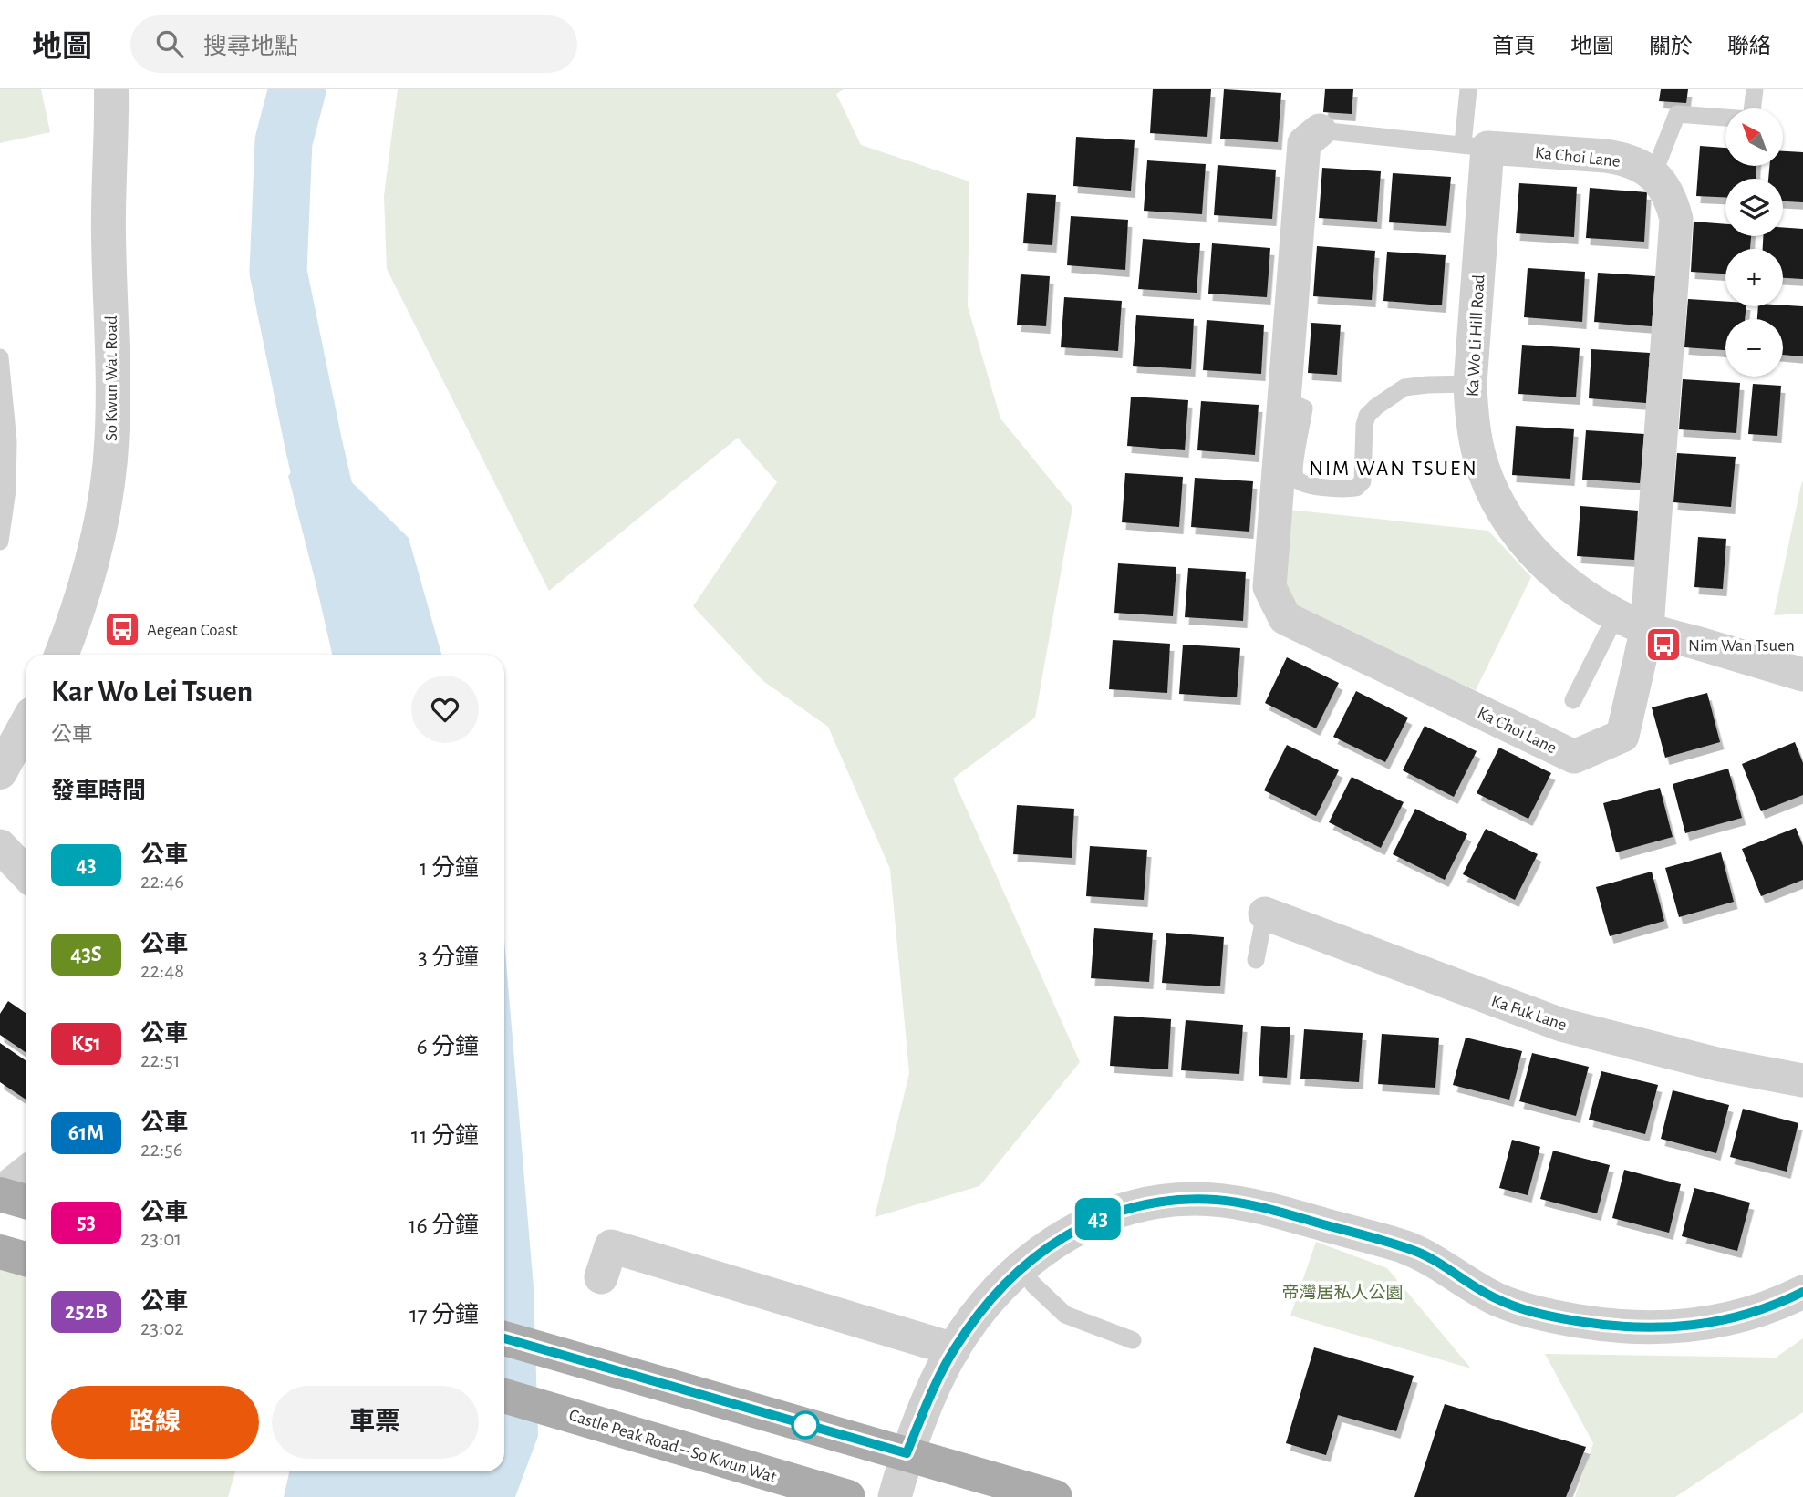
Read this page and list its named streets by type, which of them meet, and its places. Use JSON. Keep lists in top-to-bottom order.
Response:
{
  "streets": {
    "main road": ["Castle Peak Road – So Kwun Wat"],
    "street": [
      "Ka Choi Lane",
      "Ka Wo Li Hill Road",
      "So Kwun Wat Road",
      "Ka Fuk Lane"
    ]
  },
  "crossings": [
    ["Ka Choi Lane", "Ka Wo Li Hill Road"]
  ],
  "districts": ["NIM WAN TSUEN"],
  "parks": ["帝灣居私人公園"],
  "places": {
    "bus stop": ["Aegean Coast", "Nim Wan Tsuen"]
  },
  "lines": ["bus line 43"],
  "north": "top left",
  "page": {
    "header": "地圖",
    "search": "搜尋地點",
    "nav": [
      "首頁",
      "地圖",
      "關於",
      "聯絡"
    ],
    "on_map": "43",
    "map_buttons": ["+", "−"],
    "heading": [
      ["Kar Wo Lei Tsuen", "公車"],
      "發車時間"
    ],
    "list": [
      {
        "mark": "43",
        "name": "公車",
        "note": "22:46",
        "value": "1 分鐘"
      },
      {
        "mark": "43S",
        "name": "公車",
        "note": "22:48",
        "value": "3 分鐘"
      },
      {
        "mark": "K51",
        "name": "公車",
        "note": "22:51",
        "value": "6 分鐘"
      },
      {
        "mark": "61M",
        "name": "公車",
        "note": "22:56",
        "value": "11 分鐘"
      },
      {
        "mark": "53",
        "name": "公車",
        "note": "23:01",
        "value": "16 分鐘"
      },
      {
        "mark": "252B",
        "name": "公車",
        "note": "23:02",
        "value": "17 分鐘"
      }
    ],
    "buttons": ["路線", "車票"]
  }
}
